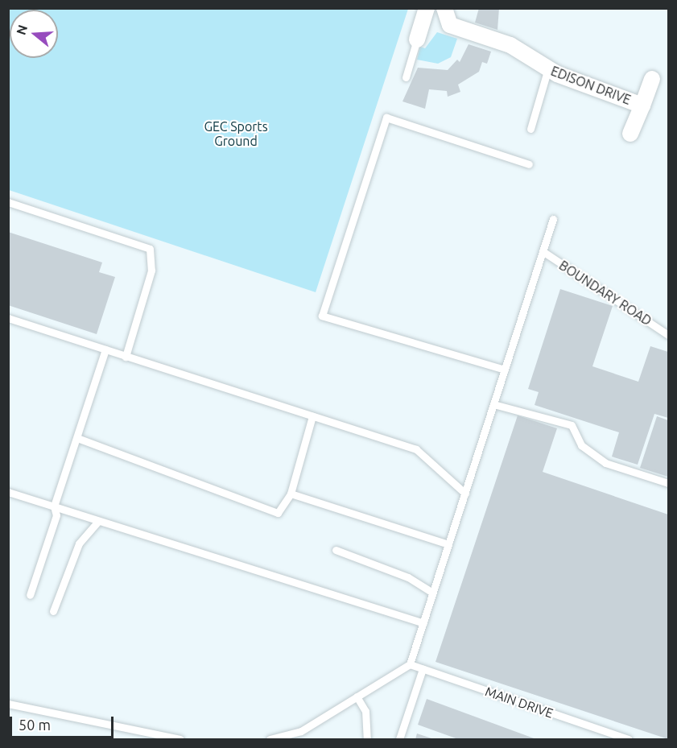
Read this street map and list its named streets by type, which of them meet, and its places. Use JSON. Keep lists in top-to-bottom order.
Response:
{
  "streets": {
    "street": ["EDISON DRIVE"],
    "lane": ["BOUNDARY ROAD", "MAIN DRIVE"]
  },
  "parks": ["GEC Sports Ground"],
  "scale_bar": "50 m",
  "north": "left"
}
